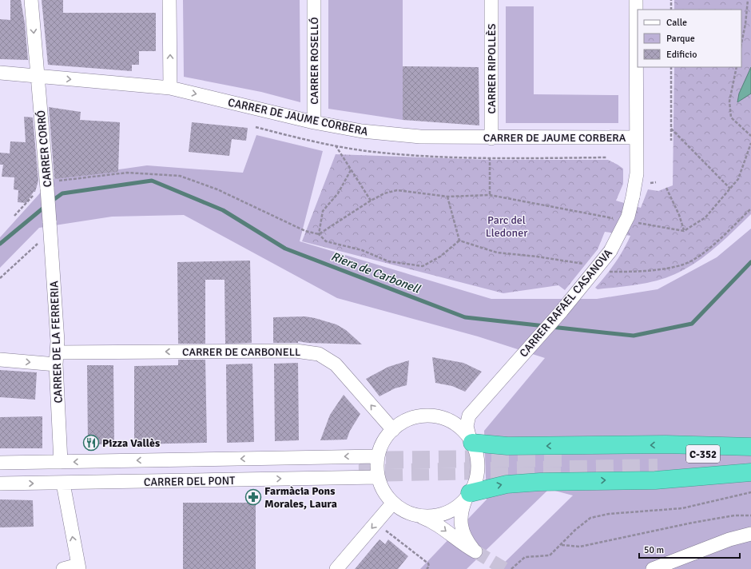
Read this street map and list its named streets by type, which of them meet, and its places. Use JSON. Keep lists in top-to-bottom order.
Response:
{
  "streets": {
    "highway": ["C-352"],
    "street": [
      "CARRER ROSELLÓ",
      "CARRER RIPOLLÈS",
      "CARRER DE JAUME CORBERA",
      "CARRER CORRÓ",
      "CARRER RAFAEL CASANOVA",
      "CARRER DE LA FERRERIA",
      "CARRER DE CARBONELL",
      "CARRER DEL PONT"
    ]
  },
  "crossings": [
    ["CARRER ROSELLÓ", "CARRER DE JAUME CORBERA"],
    ["CARRER RIPOLLÈS", "CARRER DE JAUME CORBERA"],
    ["CARRER DE JAUME CORBERA", "CARRER CORRÓ"],
    ["CARRER DE JAUME CORBERA", "CARRER RAFAEL CASANOVA"],
    ["CARRER CORRÓ", "CARRER DE LA FERRERIA"],
    ["CARRER DE LA FERRERIA", "CARRER DE CARBONELL"],
    ["CARRER DE LA FERRERIA", "CARRER DEL PONT"],
    ["CARRER DE CARBONELL", "CARRER DEL PONT"]
  ],
  "one_way": ["CARRER DE JAUME CORBERA"],
  "water": ["Riera de Carbonell"],
  "parks": ["Parc del Lledoner"],
  "places": {
    "restaurant": ["Pizza Vallès"],
    "pharmacy": ["Farmàcia Pons Morales, Laura"]
  },
  "legend": ["Calle", "Parque", "Edificio"],
  "scale_bar": "50 m"
}
